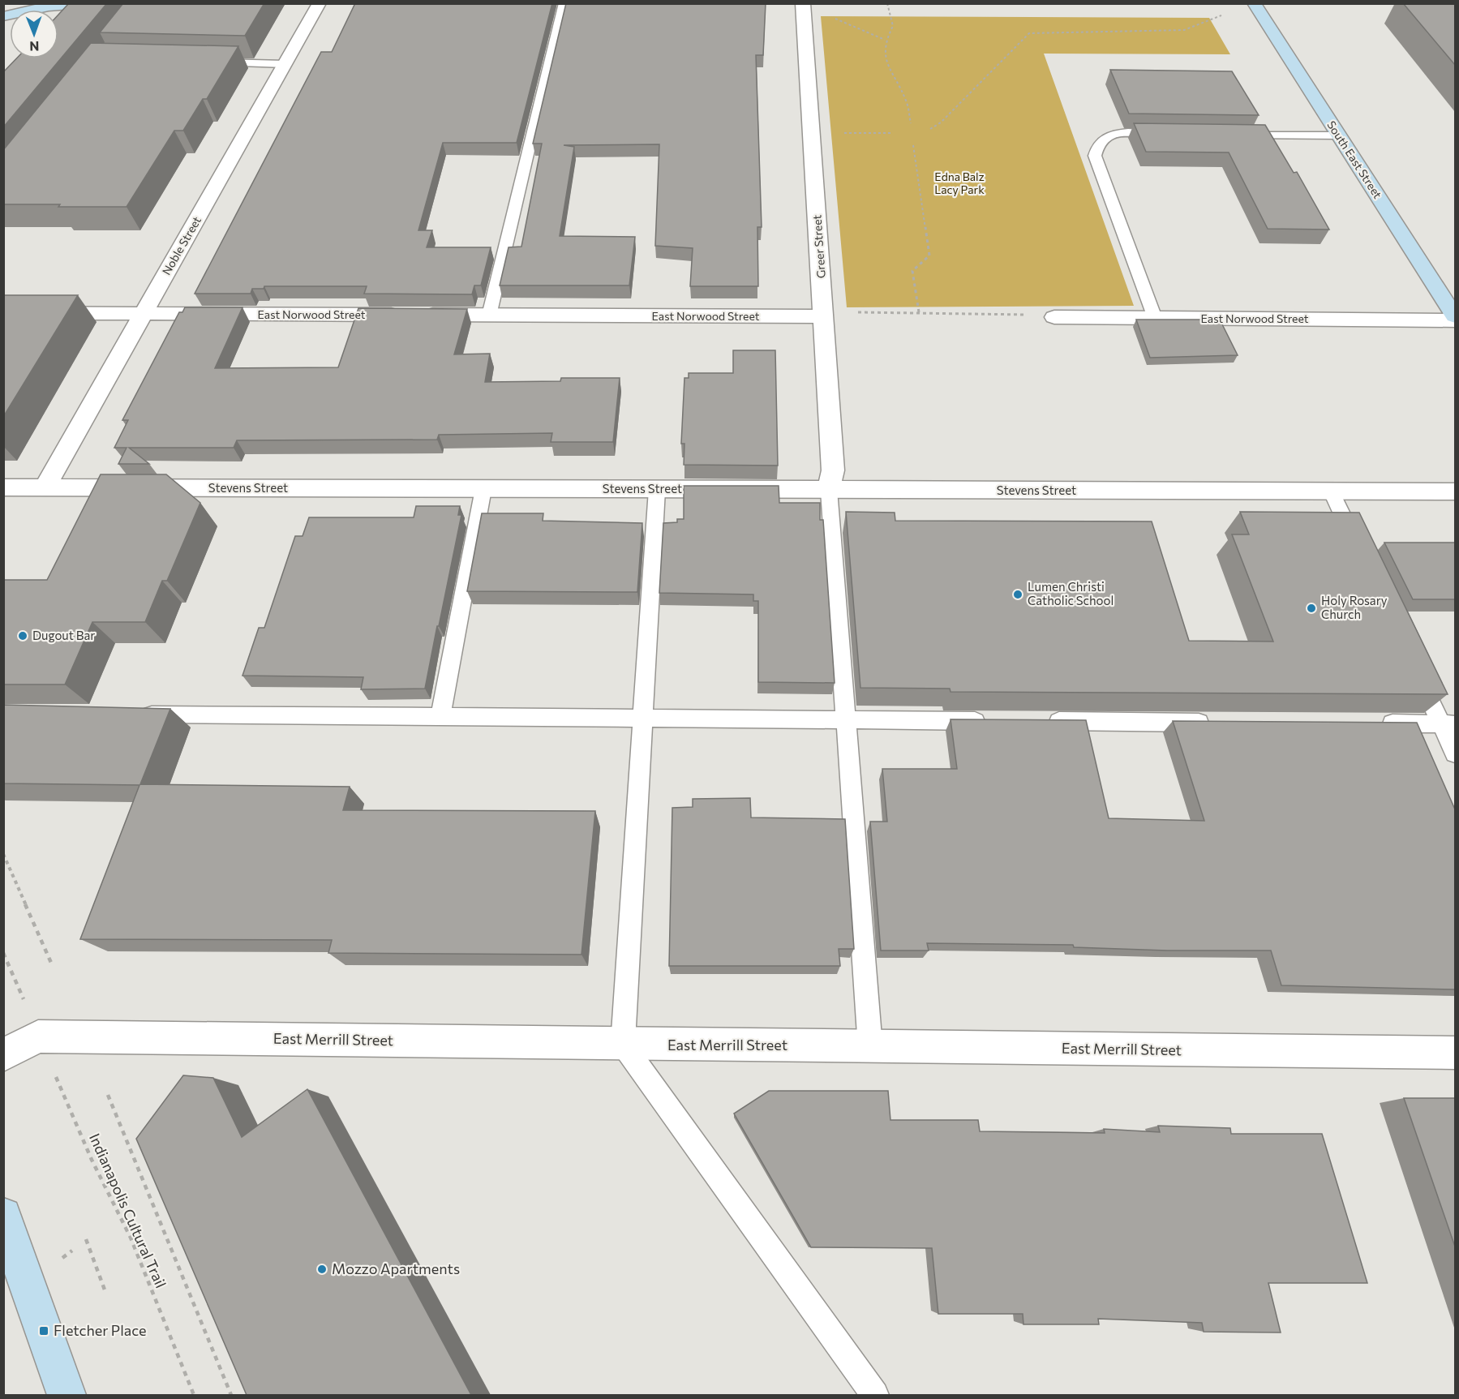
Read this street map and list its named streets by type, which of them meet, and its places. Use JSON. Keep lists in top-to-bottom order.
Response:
{
  "streets": {
    "main road": ["South East Street"],
    "street": [
      "Noble Street",
      "Greer Street",
      "East Norwood Street",
      "Stevens Street",
      "East Merrill Street"
    ],
    "path": ["Indianapolis Cultural Trail"]
  },
  "crossings": [
    ["Noble Street", "East Norwood Street"],
    ["Noble Street", "Stevens Street"],
    ["Greer Street", "East Norwood Street"],
    ["Greer Street", "Stevens Street"],
    ["East Merrill Street", "Indianapolis Cultural Trail"]
  ],
  "parks": ["Edna Balz Lacy Park"],
  "places": {
    "other": [
      "Lumen Christi Catholic School",
      "Holy Rosary Church",
      "Dugout Bar",
      "Mozzo Apartments"
    ],
    "transit": ["Fletcher Place"]
  },
  "north": "bottom"
}
